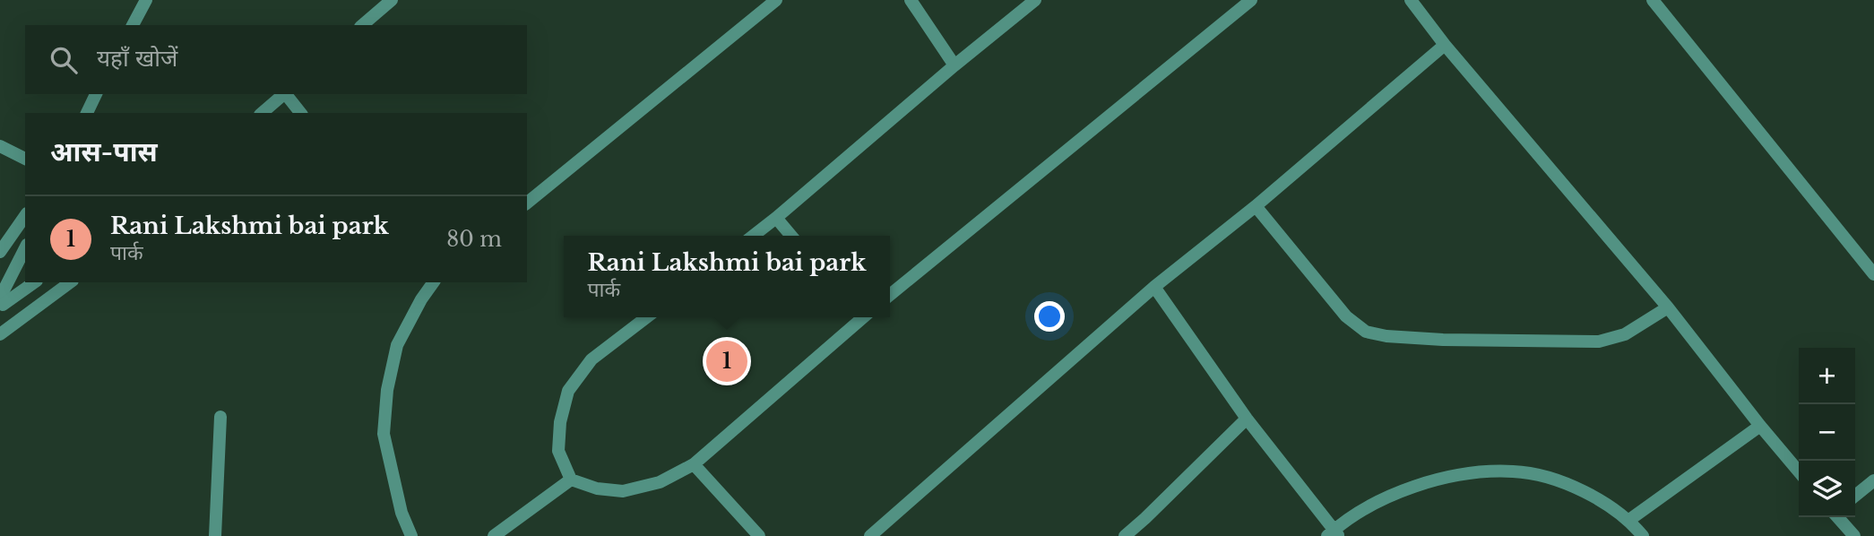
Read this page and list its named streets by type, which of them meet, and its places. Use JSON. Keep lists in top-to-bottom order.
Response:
{
  "page": {
    "search": "यहाँ खोजें",
    "heading": "आस-पास",
    "list": [
      {
        "mark": "1",
        "name": "Rani Lakshmi bai park",
        "note": "पार्क",
        "value": "80 m"
      }
    ],
    "popup": ["Rani Lakshmi bai park", "पार्क"],
    "pins": "1",
    "map_buttons": ["+", "−"]
  }
}
